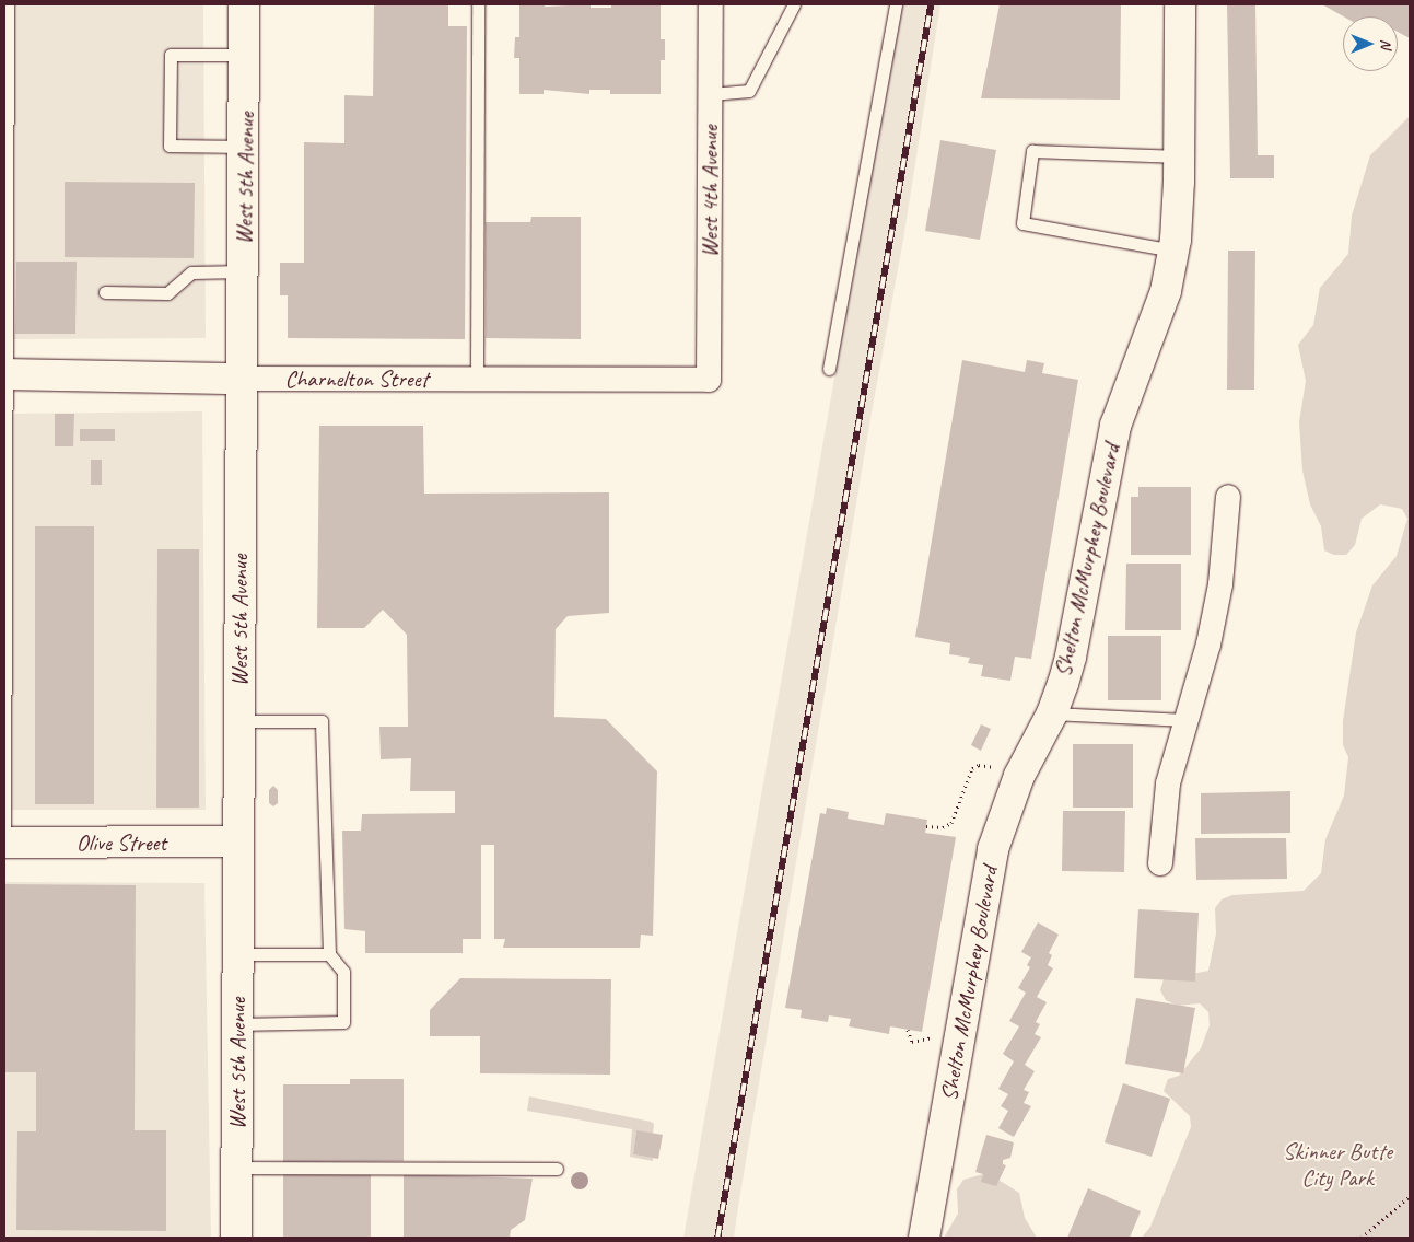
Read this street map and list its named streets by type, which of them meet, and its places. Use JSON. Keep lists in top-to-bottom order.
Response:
{
  "streets": {
    "street": [
      "West 5th Avenue",
      "West 4th Avenue",
      "Charnelton Street",
      "Shelton McMurphey Boulevard",
      "Olive Street"
    ]
  },
  "crossings": [
    ["West 5th Avenue", "Charnelton Street"],
    ["West 5th Avenue", "Olive Street"],
    ["West 4th Avenue", "Charnelton Street"]
  ],
  "parks": ["Skinner Butte City Park"],
  "north": "right"
}
